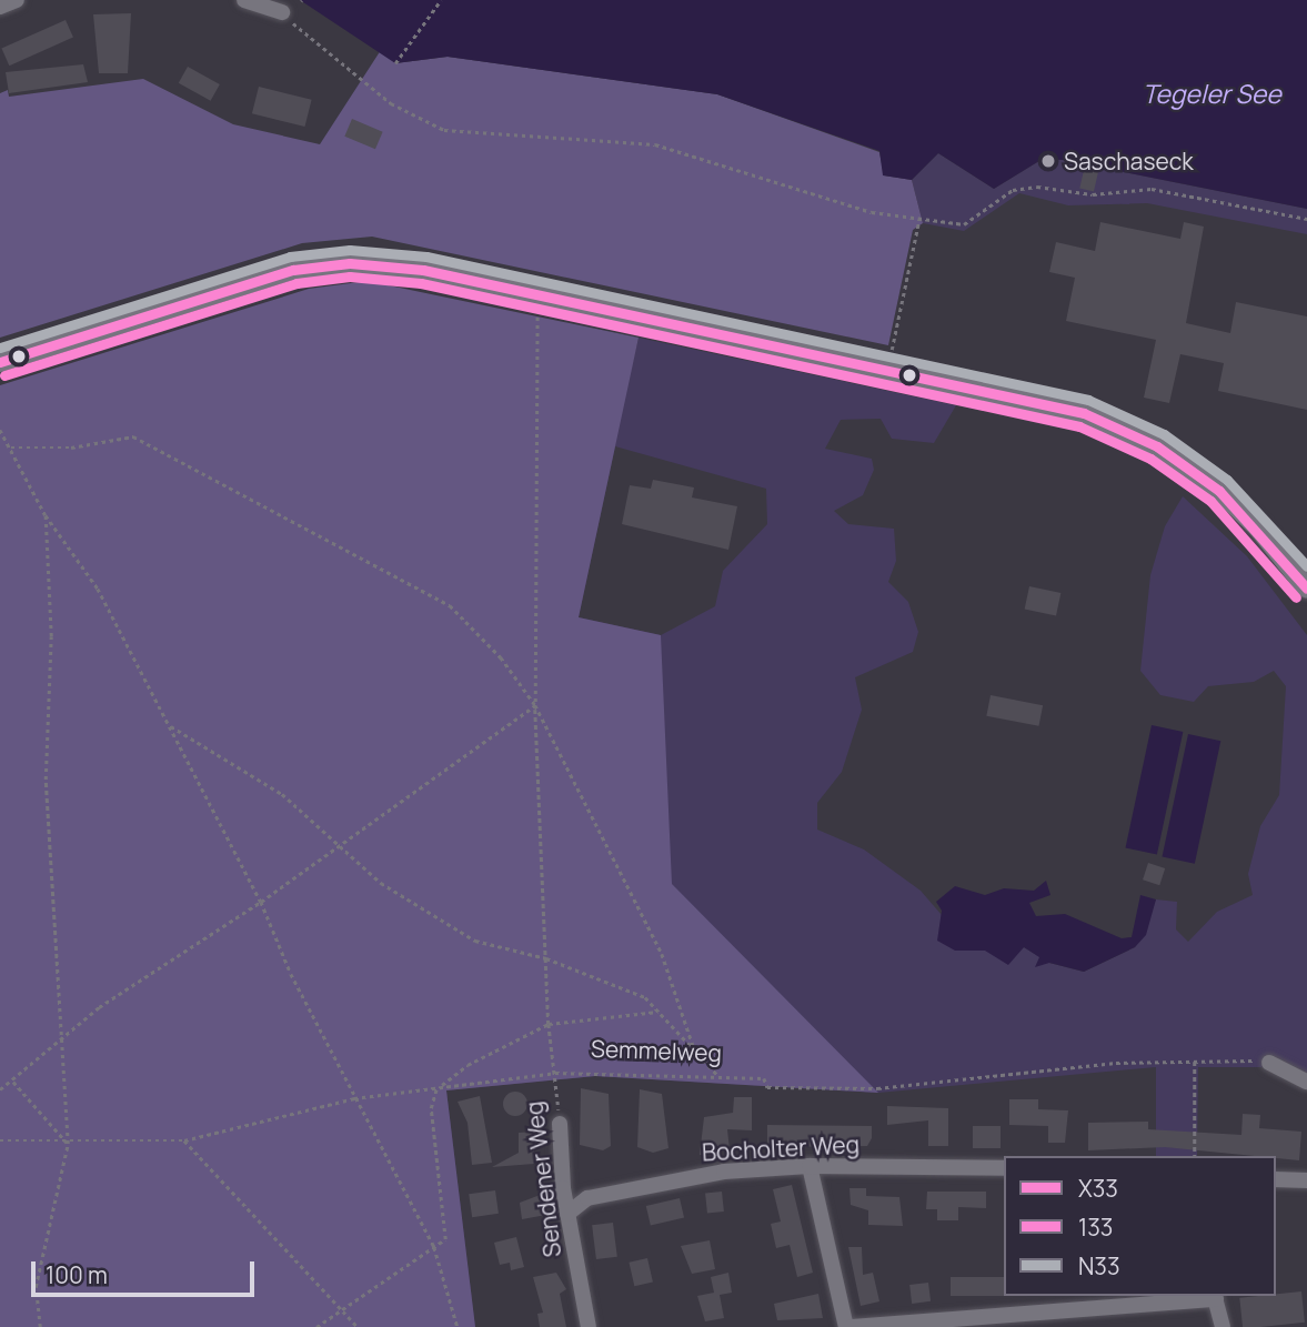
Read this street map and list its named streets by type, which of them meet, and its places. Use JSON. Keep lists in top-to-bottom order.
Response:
{
  "streets": {
    "street": ["Bocholter Weg", "Sendener Weg"],
    "path": ["Semmelweg"]
  },
  "crossings": [
    ["Semmelweg", "Sendener Weg"],
    ["Bocholter Weg", "Sendener Weg"]
  ],
  "water": ["Tegeler See"],
  "places": ["Saschaseck"],
  "lines": ["transit line N33", "transit line X33", "transit line 133"],
  "legend": ["X33", "133", "N33"],
  "scale_bar": "100 m"
}
